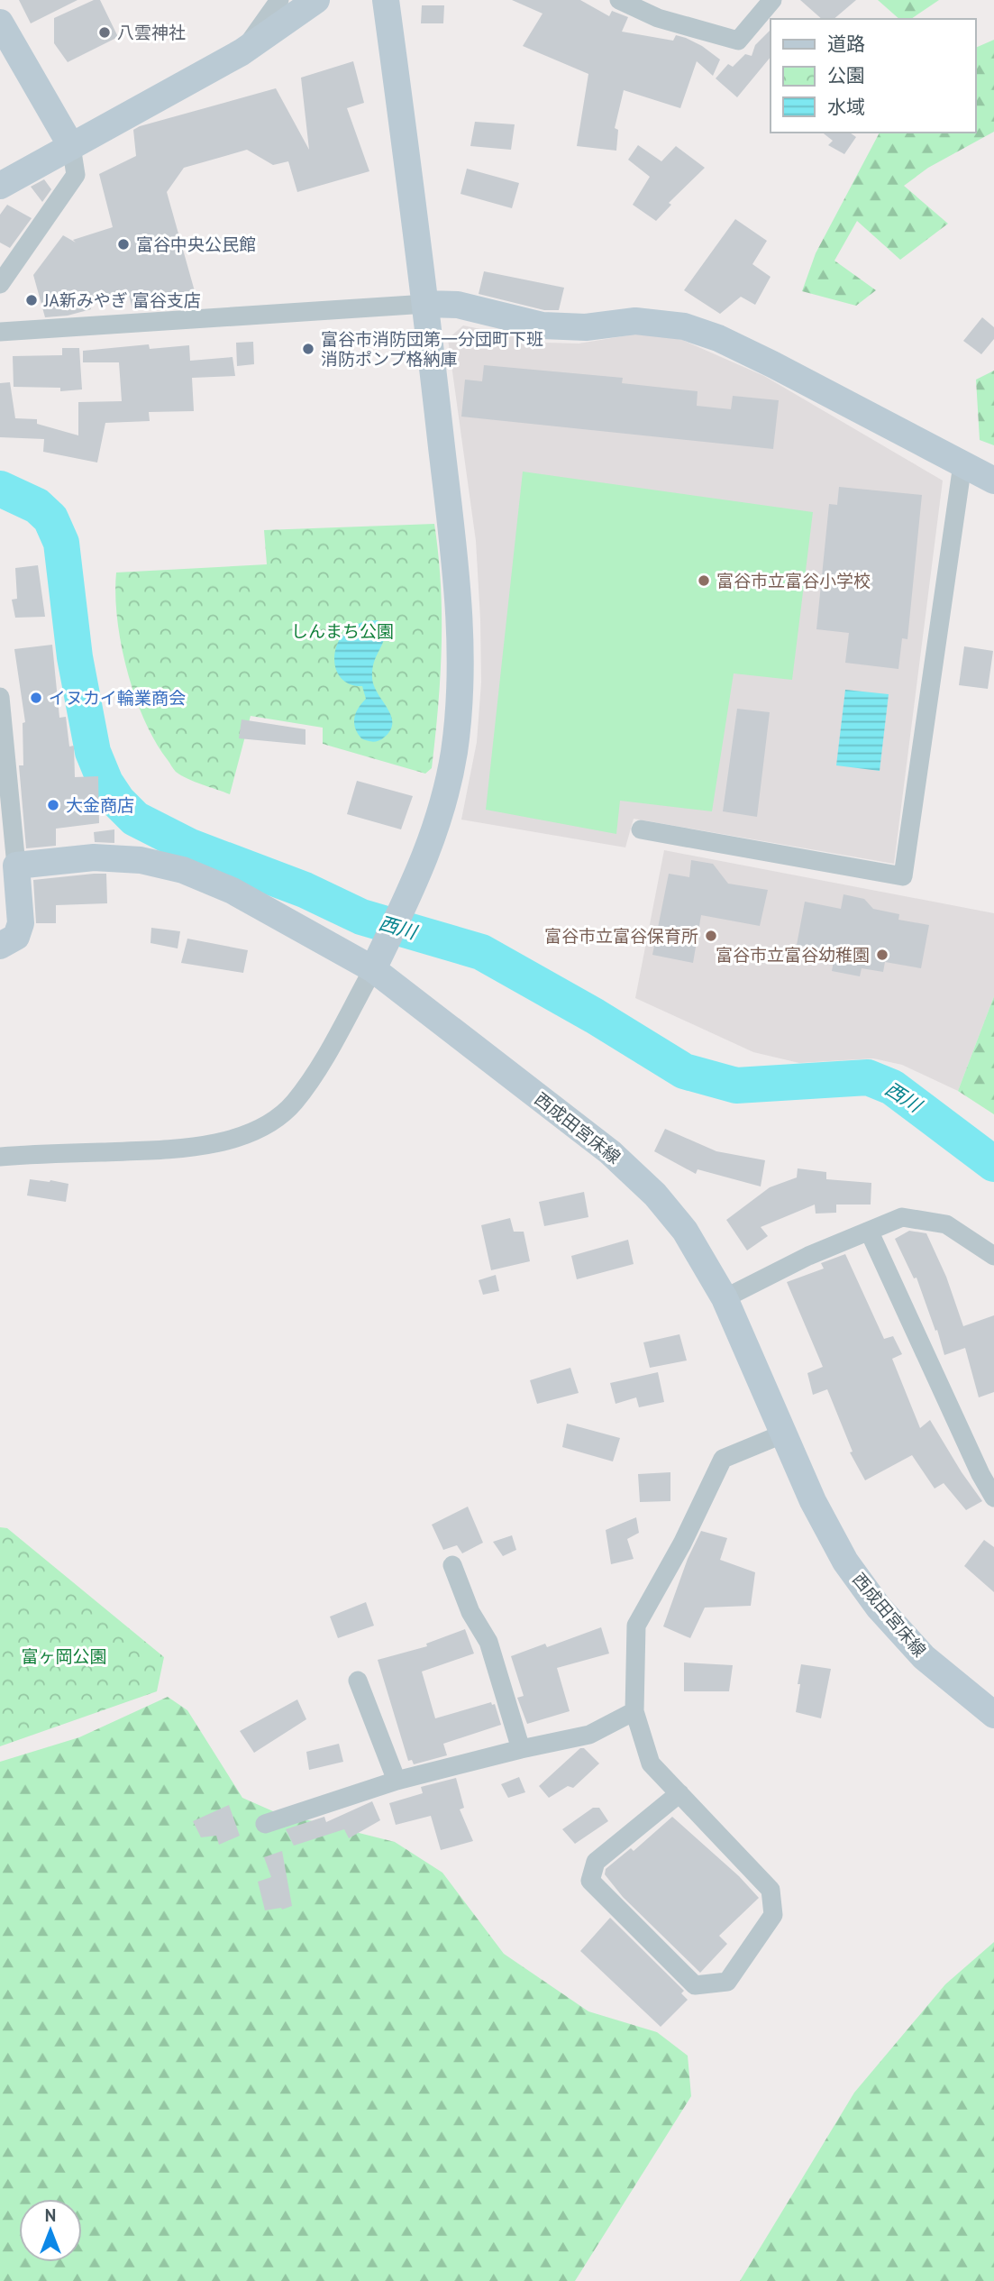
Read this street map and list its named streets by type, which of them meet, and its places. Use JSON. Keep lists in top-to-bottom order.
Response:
{
  "streets": {
    "street": ["西成田宮床線"]
  },
  "water": ["西川"],
  "parks": ["しんまち公園", "富ヶ岡公園"],
  "places": [
    "八雲神社",
    "富谷中央公民館",
    "JA新みやぎ 富谷支店",
    "富谷市消防団第一分団町下班 消防ポンプ格納庫",
    "富谷市立富谷小学校",
    "イヌカイ輪業商会",
    "大金商店",
    "富谷市立富谷保育所",
    "富谷市立富谷幼稚園"
  ],
  "legend": ["道路", "公園", "水域"],
  "north": "top"
}
